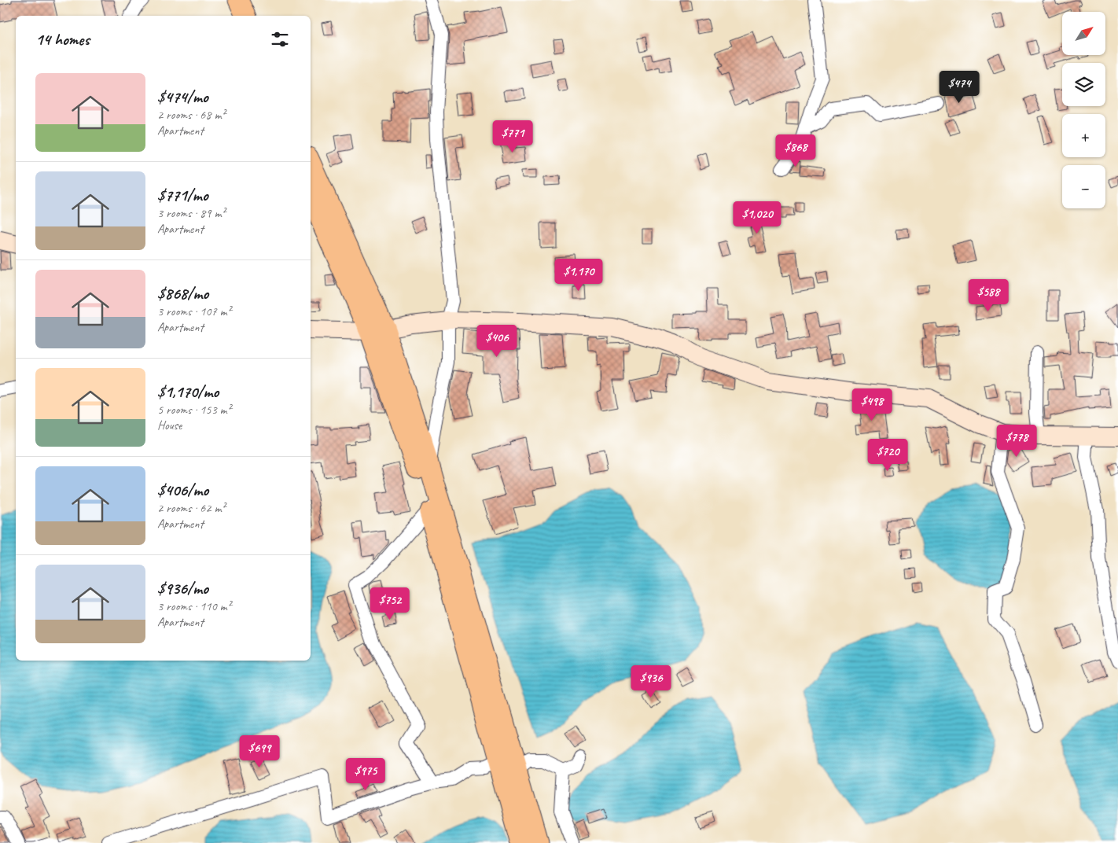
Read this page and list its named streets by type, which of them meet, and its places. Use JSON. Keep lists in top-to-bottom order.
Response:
{
  "north": "top right",
  "page": {
    "map_buttons": ["+", "−"],
    "heading": "14 homes",
    "list": [
      {
        "name": "$474/mo",
        "note": "2 rooms · 68 m² · Apartment"
      },
      {
        "name": "$771/mo",
        "note": "3 rooms · 89 m² · Apartment"
      },
      {
        "name": "$868/mo",
        "note": "3 rooms · 107 m² · Apartment"
      },
      {
        "name": "$1,170/mo",
        "note": "5 rooms · 153 m² · House"
      },
      {
        "name": "$406/mo",
        "note": "2 rooms · 62 m² · Apartment"
      },
      {
        "name": "$936/mo",
        "note": "3 rooms · 110 m² · Apartment"
      }
    ],
    "price": [
      "$474",
      "$771",
      "$868",
      "$1,020",
      "$1,170",
      "$588",
      "$406",
      "$498",
      "$778",
      "$720",
      "$752",
      "$936",
      "$699",
      "$975"
    ]
  }
}
